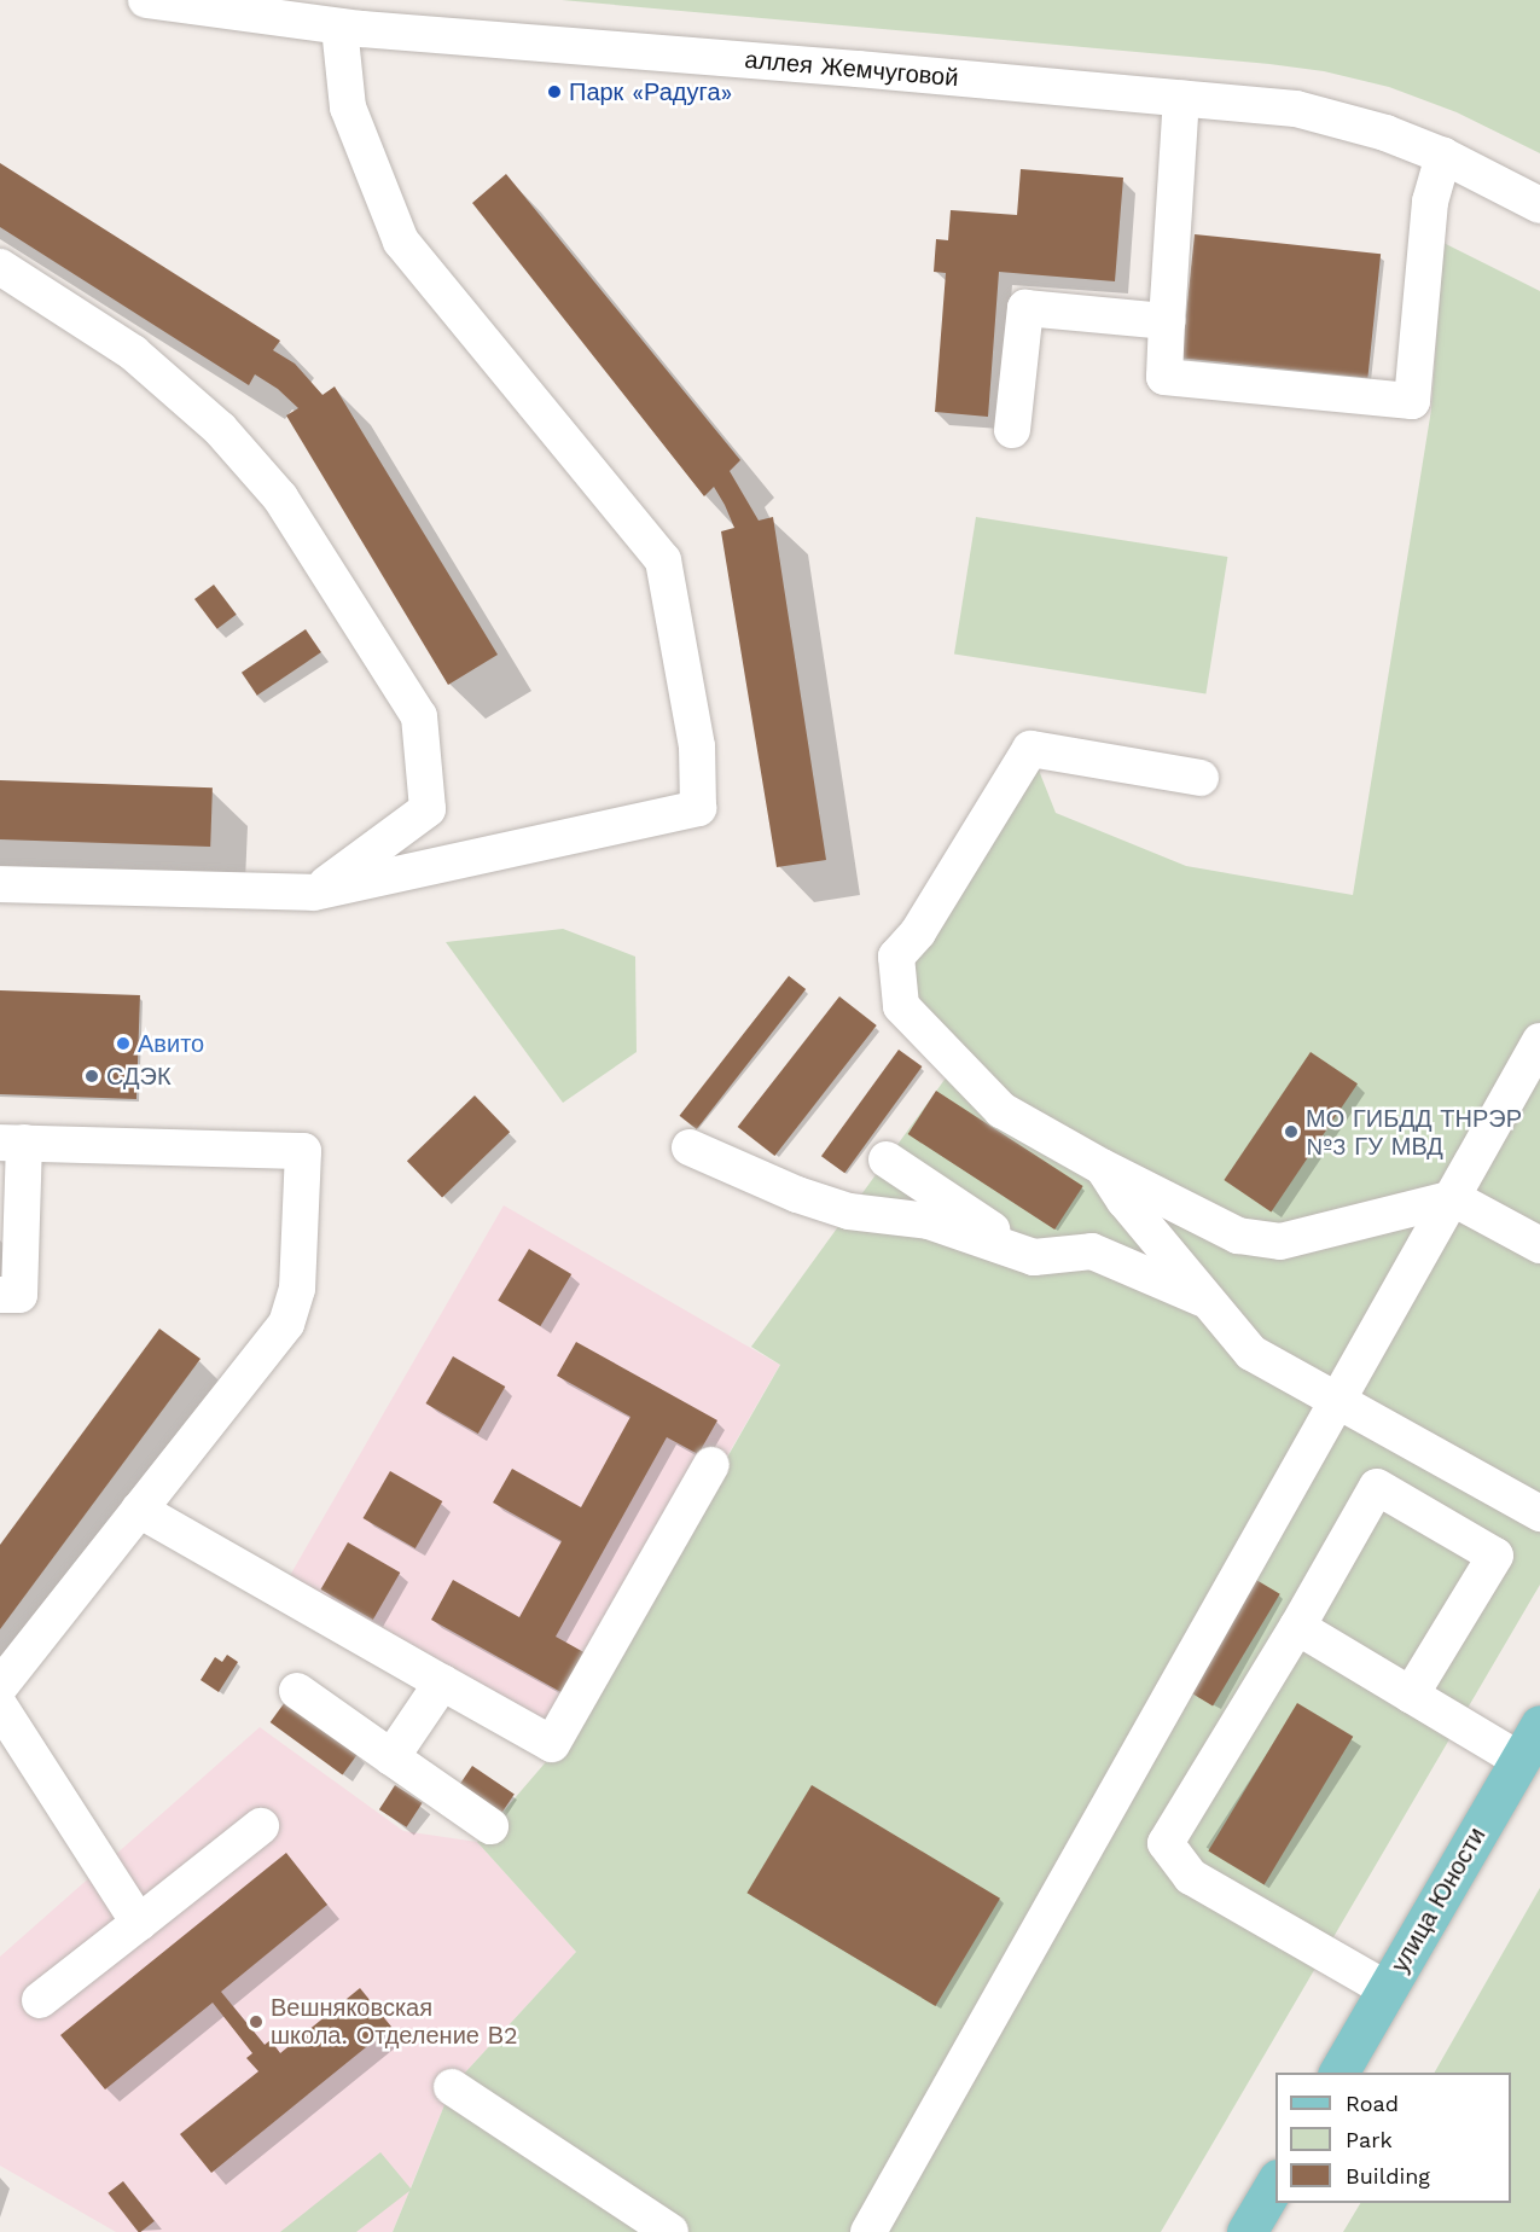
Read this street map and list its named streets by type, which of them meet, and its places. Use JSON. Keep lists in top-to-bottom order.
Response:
{
  "streets": {
    "main road": ["улица Юности"],
    "street": ["аллея Жемчуговой"]
  },
  "places": [
    "Парк «Радуга»",
    "Авито",
    "СДЭК",
    "МО ГИБДД ТНРЭР №3 ГУ МВД",
    "Вешняковская школа. Отделение В2"
  ],
  "legend": ["Road", "Park", "Building"]
}
